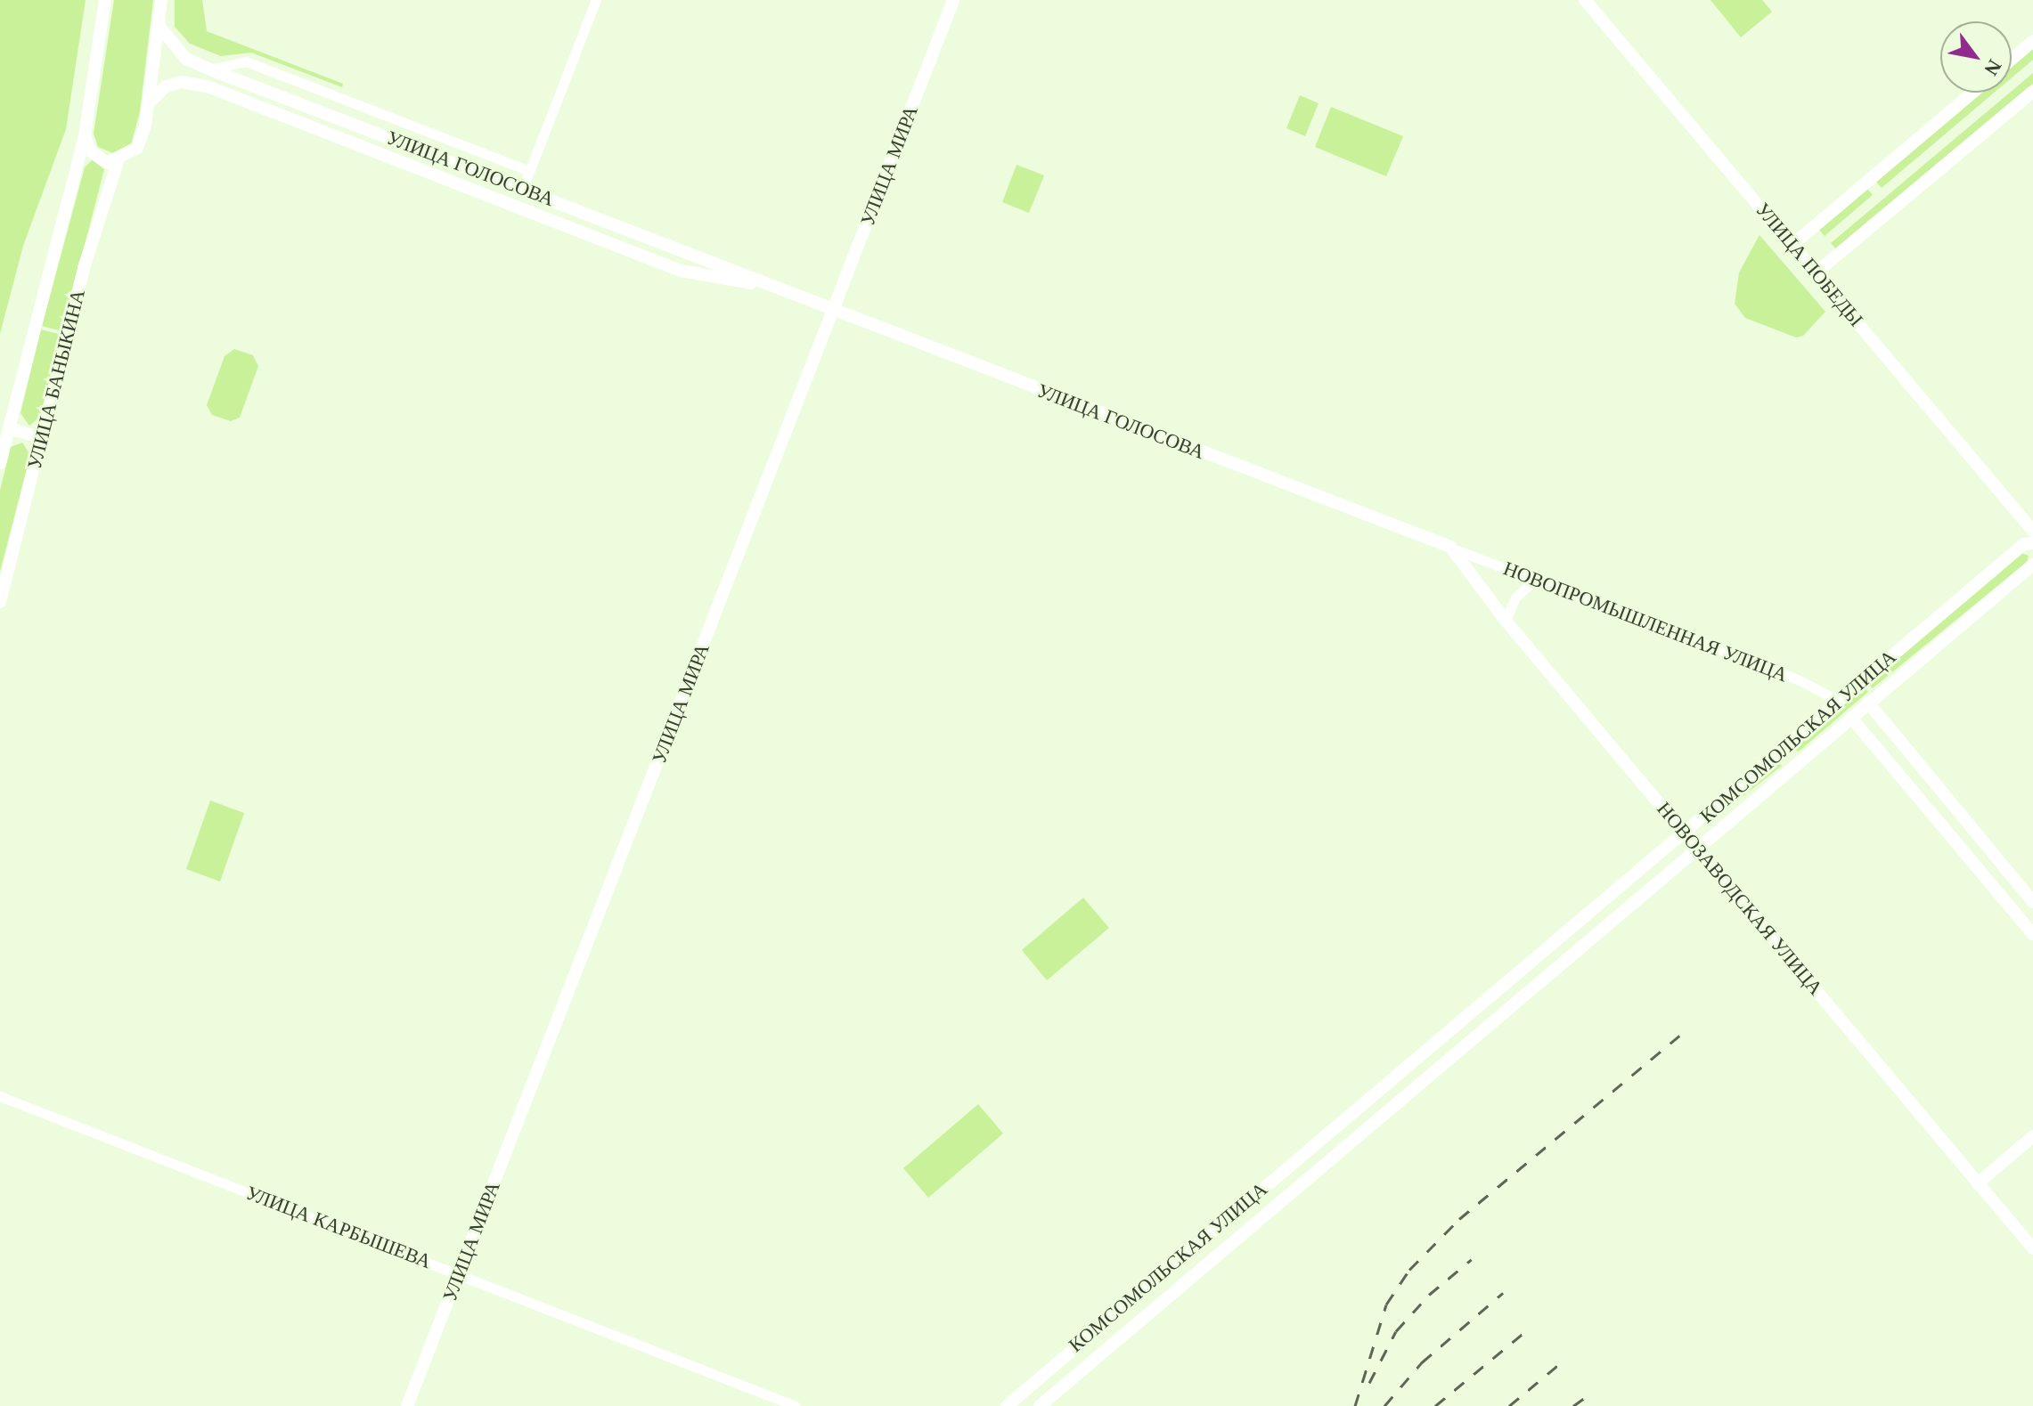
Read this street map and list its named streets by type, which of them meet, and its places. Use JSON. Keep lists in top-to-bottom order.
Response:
{
  "streets": {
    "main road": [
      "УЛИЦА МИРА",
      "УЛИЦА ГОЛОСОВА",
      "УЛИЦА ПОБЕДЫ",
      "УЛИЦА БАНЫКИНА",
      "КОМСОМОЛЬСКАЯ УЛИЦА",
      "НОВОЗАВОДСКАЯ УЛИЦА"
    ],
    "street": ["НОВОПРОМЫШЛЕННАЯ УЛИЦА", "УЛИЦА КАРБЫШЕВА"]
  },
  "crossings": [
    ["УЛИЦА МИРА", "УЛИЦА ГОЛОСОВА"],
    ["УЛИЦА МИРА", "УЛИЦА КАРБЫШЕВА"],
    ["УЛИЦА ГОЛОСОВА", "НОВОПРОМЫШЛЕННАЯ УЛИЦА"],
    ["УЛИЦА ГОЛОСОВА", "НОВОЗАВОДСКАЯ УЛИЦА"],
    ["НОВОПРОМЫШЛЕННАЯ УЛИЦА", "КОМСОМОЛЬСКАЯ УЛИЦА"],
    ["НОВОПРОМЫШЛЕННАЯ УЛИЦА", "НОВОЗАВОДСКАЯ УЛИЦА"],
    ["КОМСОМОЛЬСКАЯ УЛИЦА", "НОВОЗАВОДСКАЯ УЛИЦА"]
  ],
  "north": "bottom right"
}
